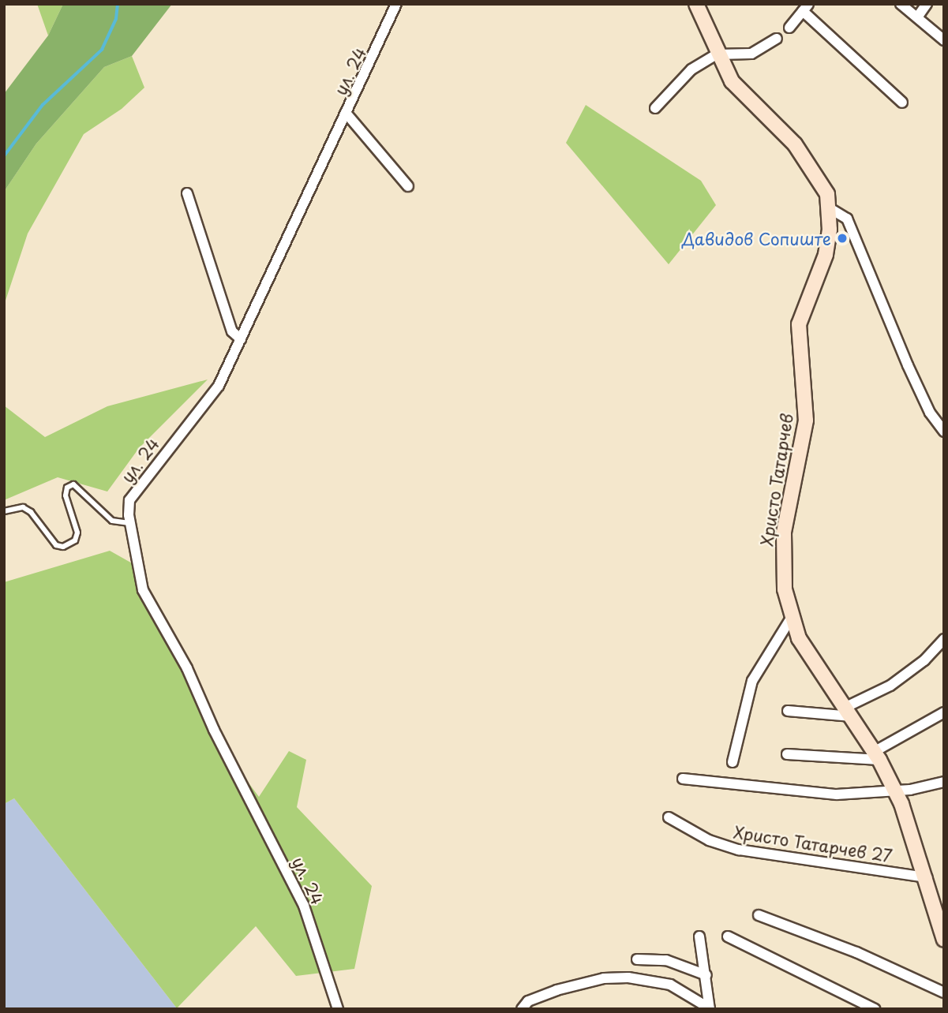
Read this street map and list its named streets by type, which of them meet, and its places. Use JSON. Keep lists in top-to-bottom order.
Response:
{
  "streets": {
    "main road": ["Христо Татарчев"],
    "street": ["ул. 24", "Христо Татарчев 27"]
  },
  "crossings": [
    ["Христо Татарчев", "Христо Татарчев 27"]
  ],
  "places": ["Давидов Сопиште"]
}
